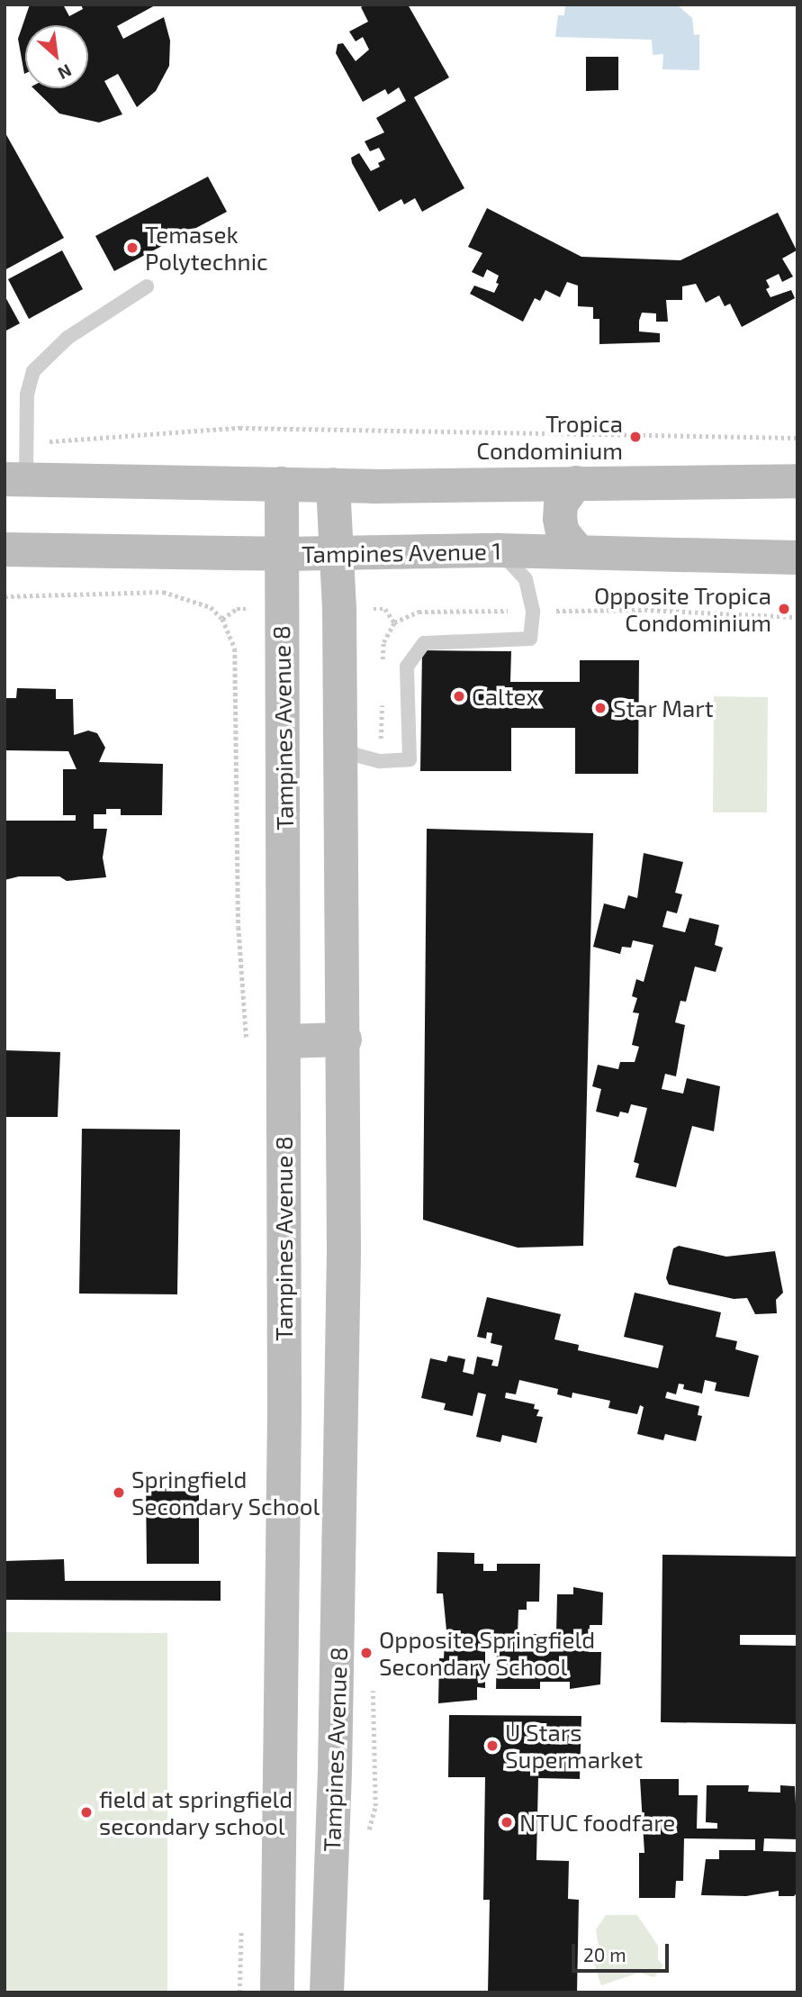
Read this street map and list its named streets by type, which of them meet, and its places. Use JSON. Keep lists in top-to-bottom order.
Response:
{
  "streets": {
    "street": ["Tampines Avenue 1", "Tampines Avenue 8"]
  },
  "crossings": [
    ["Tampines Avenue 1", "Tampines Avenue 8"]
  ],
  "places": [
    "Temasek Polytechnic",
    "Tropica Condominium",
    "Opposite Tropica Condominium",
    "Caltex",
    "Star Mart",
    "Springfield Secondary School",
    "Opposite Springfield Secondary School",
    "U Stars Supermarket",
    "field at springfield secondary school",
    "NTUC foodfare"
  ],
  "scale_bar": "20 m",
  "north": "bottom right"
}
